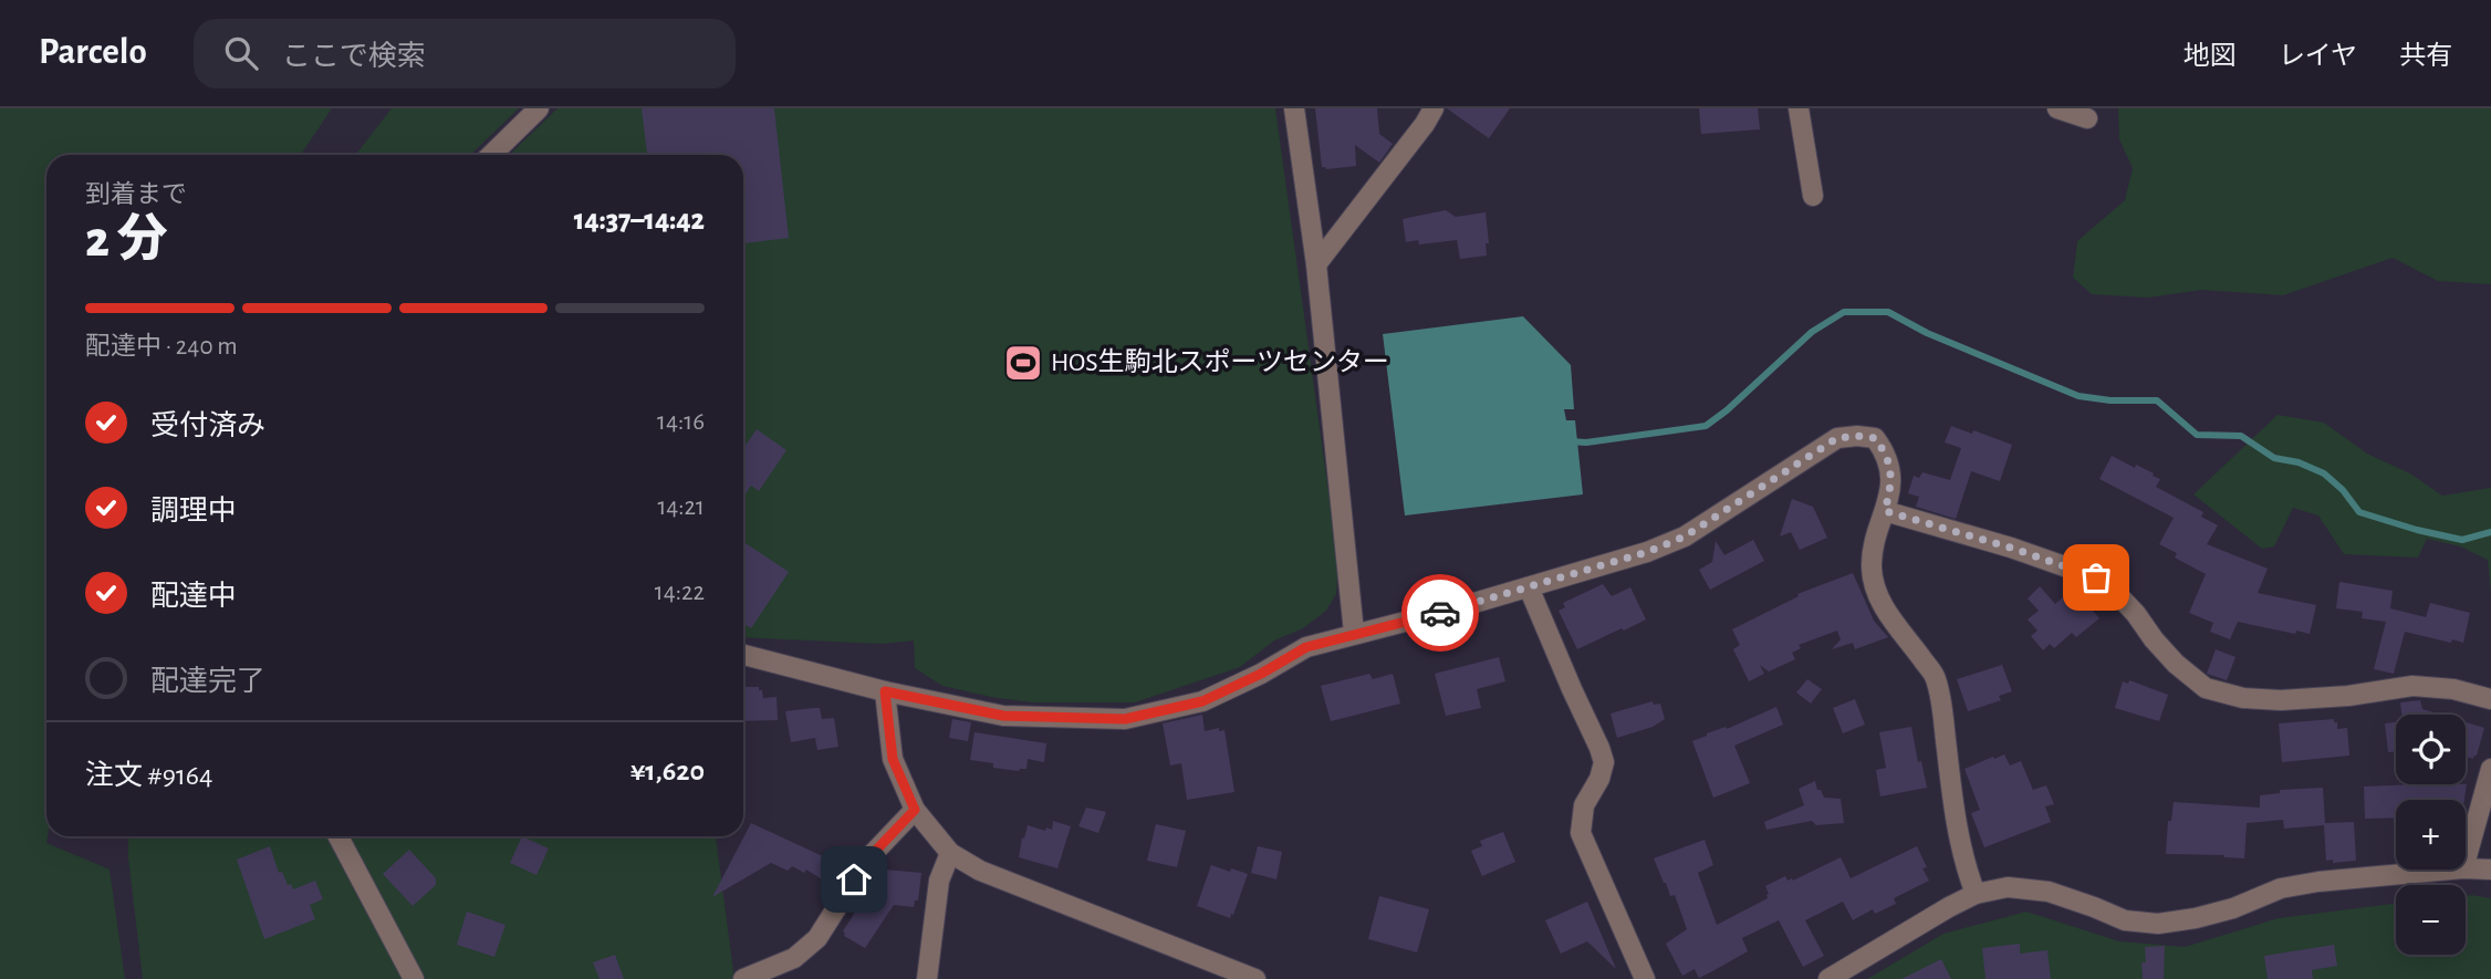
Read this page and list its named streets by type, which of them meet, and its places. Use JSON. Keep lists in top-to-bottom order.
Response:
{
  "places": {
    "sports": ["HOS生駒北スポーツセンター"]
  },
  "page": {
    "header": "Parcelo",
    "search": "ここで検索",
    "nav": ["地図", "レイヤ", "共有"],
    "heading": ["2 分", "到着まで", "14:37–14:42"],
    "panel": ["注文 #9164", "¥1,620"],
    "bar": "配達中 · 240 m",
    "list": [
      ["受付済み", "14:16"],
      ["調理中", "14:21"],
      ["配達中", "14:22"],
      "配達完了"
    ],
    "map_buttons": ["+", "−"]
  }
}
